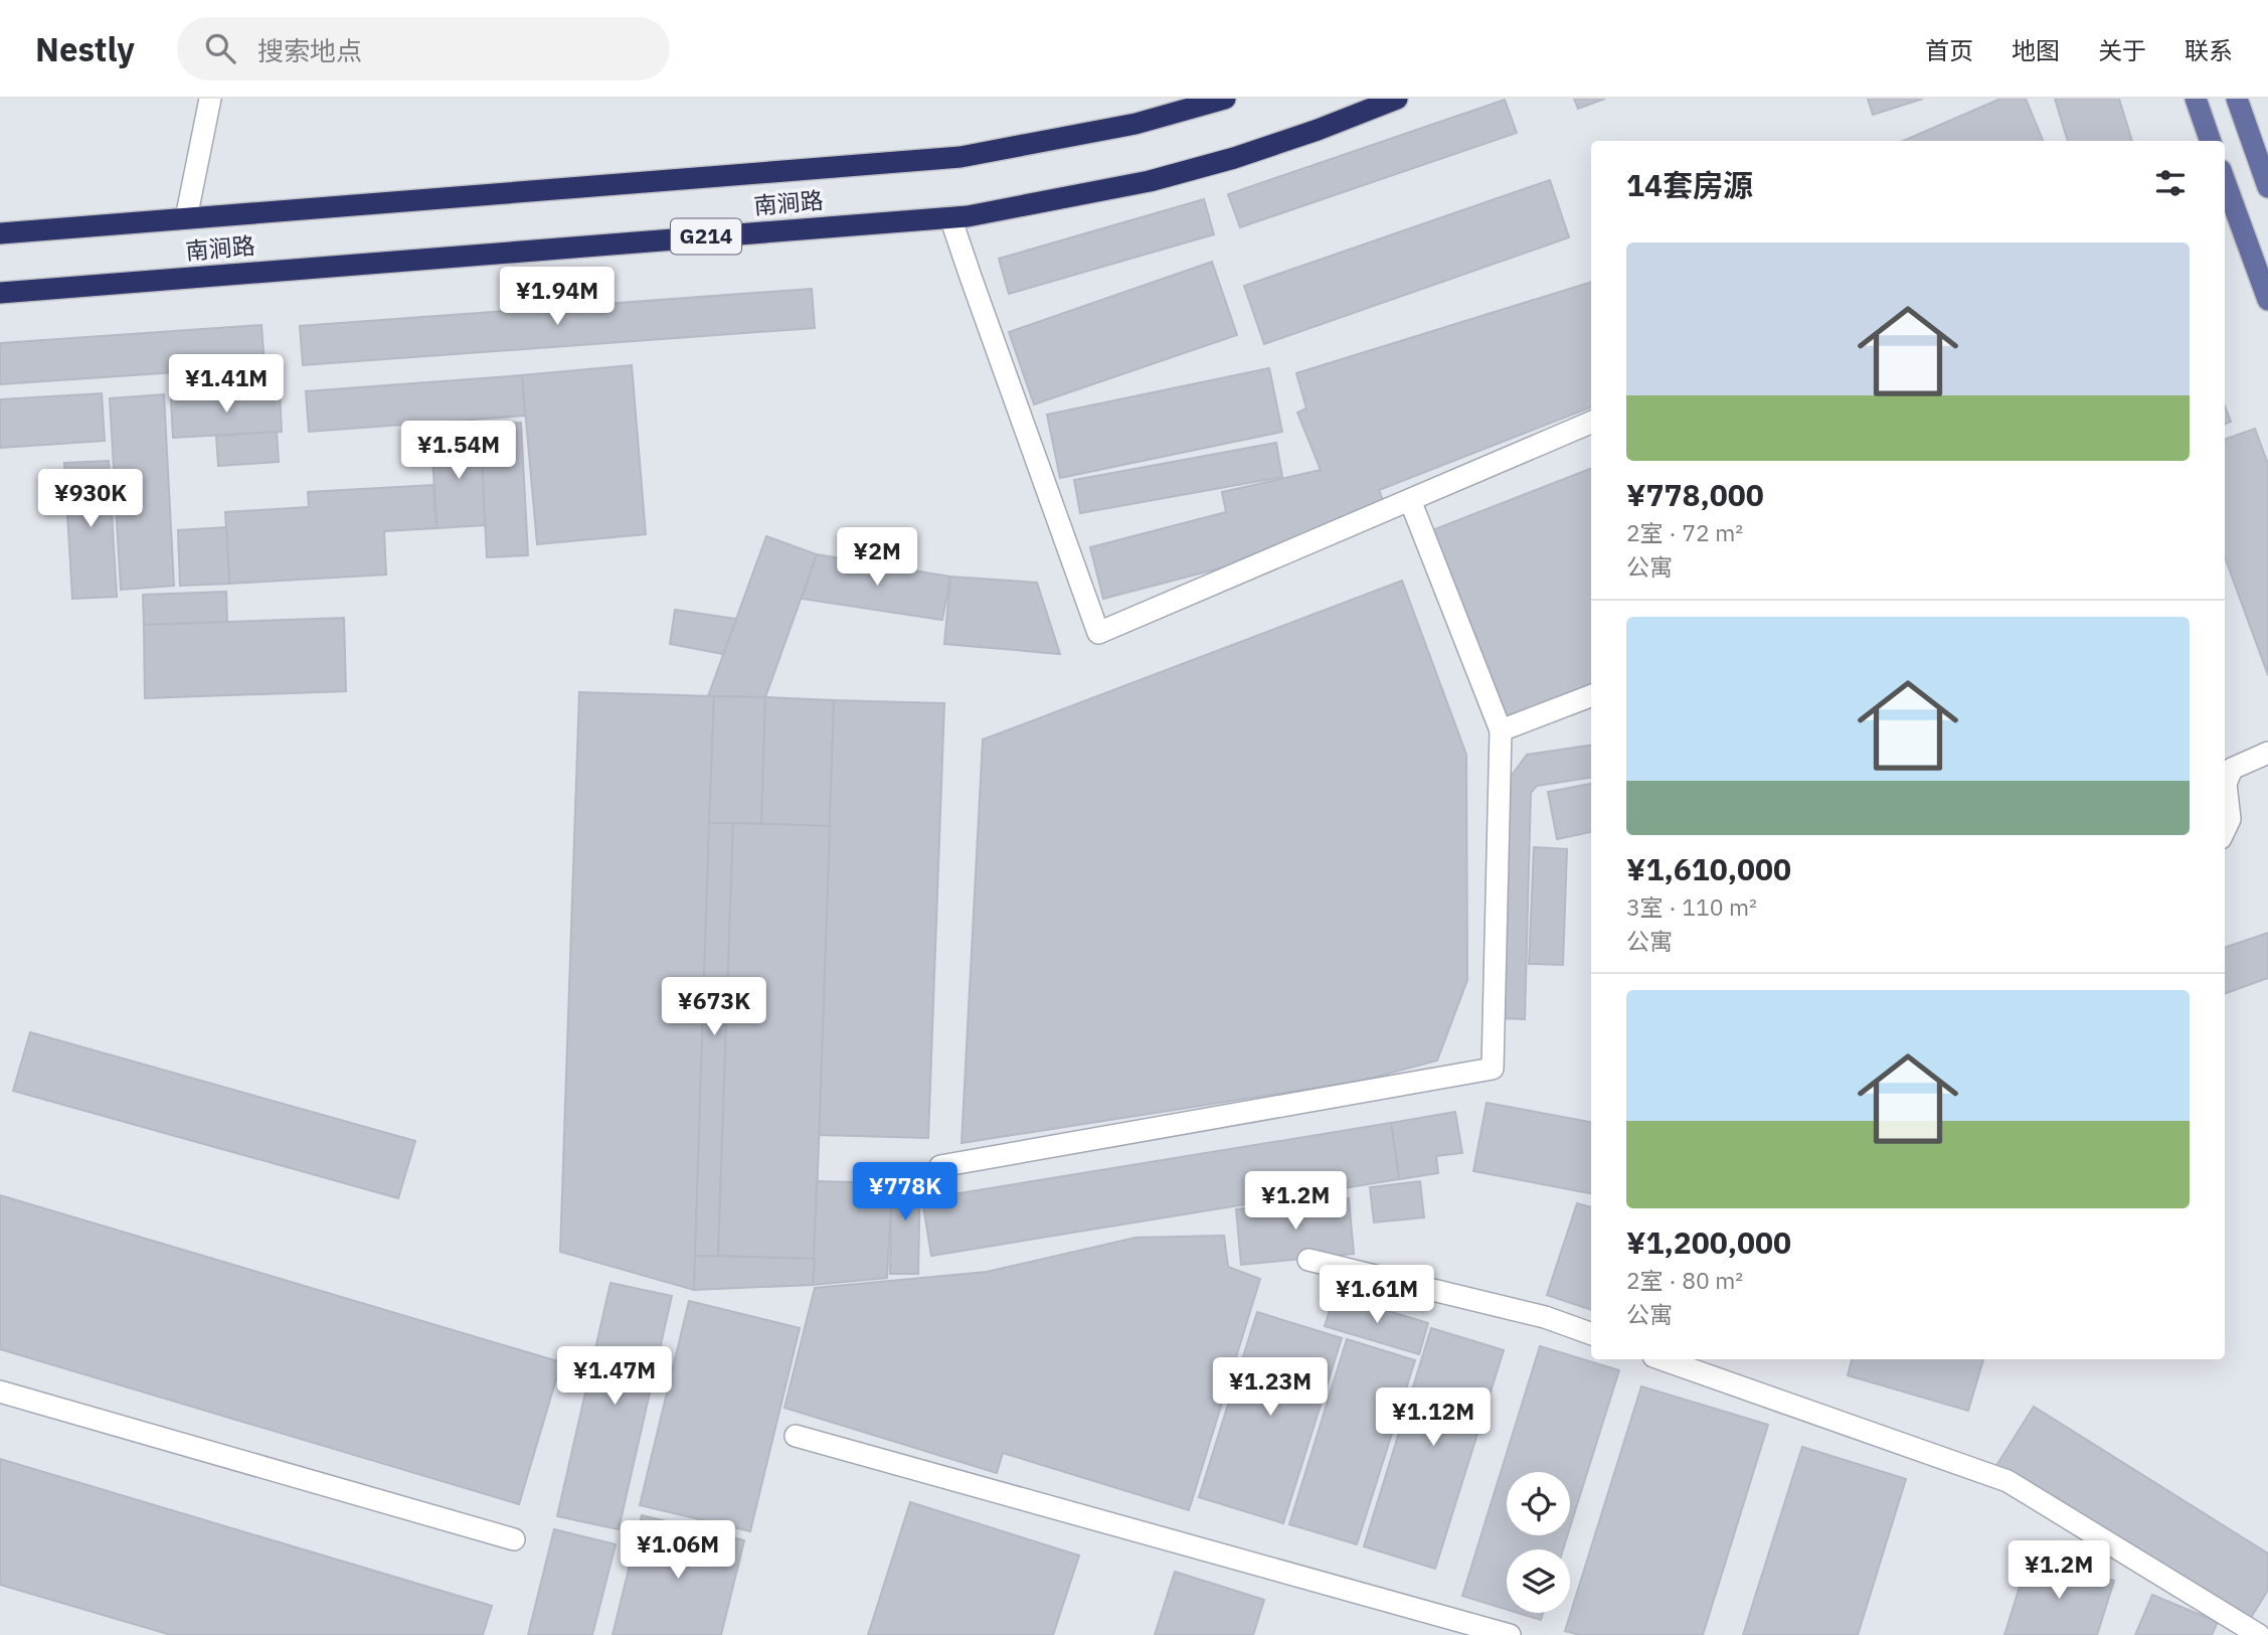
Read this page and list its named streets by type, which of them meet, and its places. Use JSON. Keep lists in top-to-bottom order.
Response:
{
  "streets": {
    "highway": ["南涧路", "G214"]
  },
  "page": {
    "header": "Nestly",
    "search": "搜索地点",
    "nav": [
      "首页",
      "地图",
      "关于",
      "联系"
    ],
    "heading": "14套房源",
    "list": [
      {
        "name": "¥778,000",
        "note": "2室 · 72 m² · 公寓"
      },
      {
        "name": "¥1,610,000",
        "note": "3室 · 110 m² · 公寓"
      },
      {
        "name": "¥1,200,000",
        "note": "2室 · 80 m² · 公寓"
      }
    ],
    "price": [
      "¥1.94M",
      "¥1.41M",
      "¥1.54M",
      "¥930K",
      "¥2M",
      "¥673K",
      "¥778K",
      "¥1.2M",
      "¥1.61M",
      "¥1.47M",
      "¥1.23M",
      "¥1.12M",
      "¥1.06M",
      "¥1.2M"
    ]
  }
}
